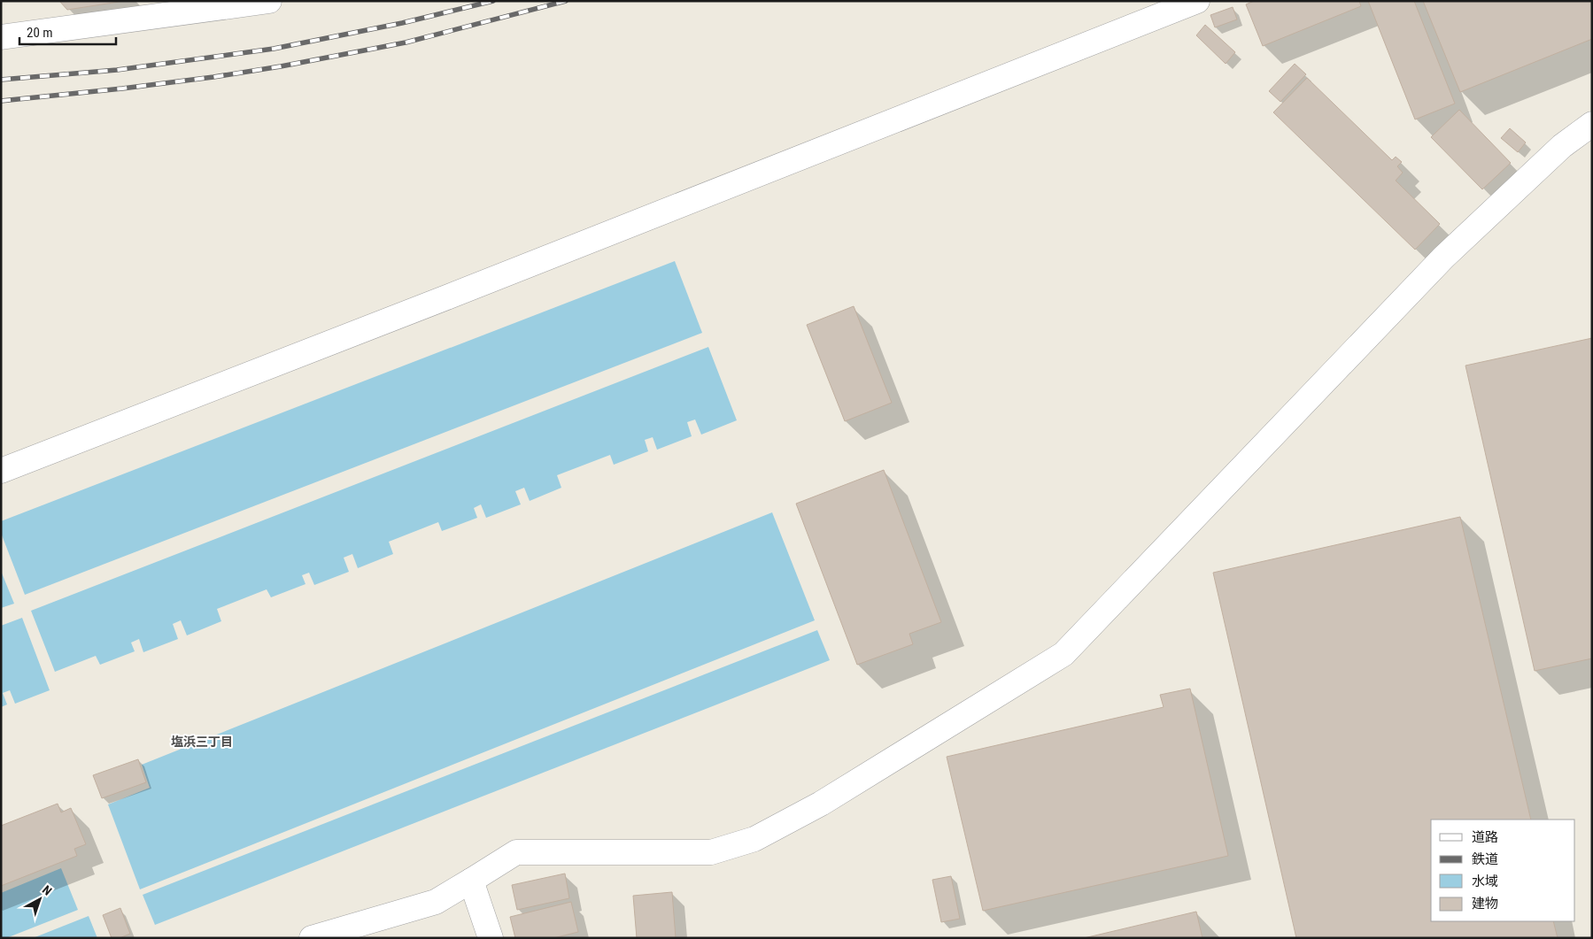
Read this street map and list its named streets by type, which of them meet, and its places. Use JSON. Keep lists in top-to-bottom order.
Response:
{
  "districts": ["塩浜三丁目"],
  "legend": [
    "道路",
    "鉄道",
    "水域",
    "建物"
  ],
  "scale_bar": "20 m",
  "north": "top right"
}
